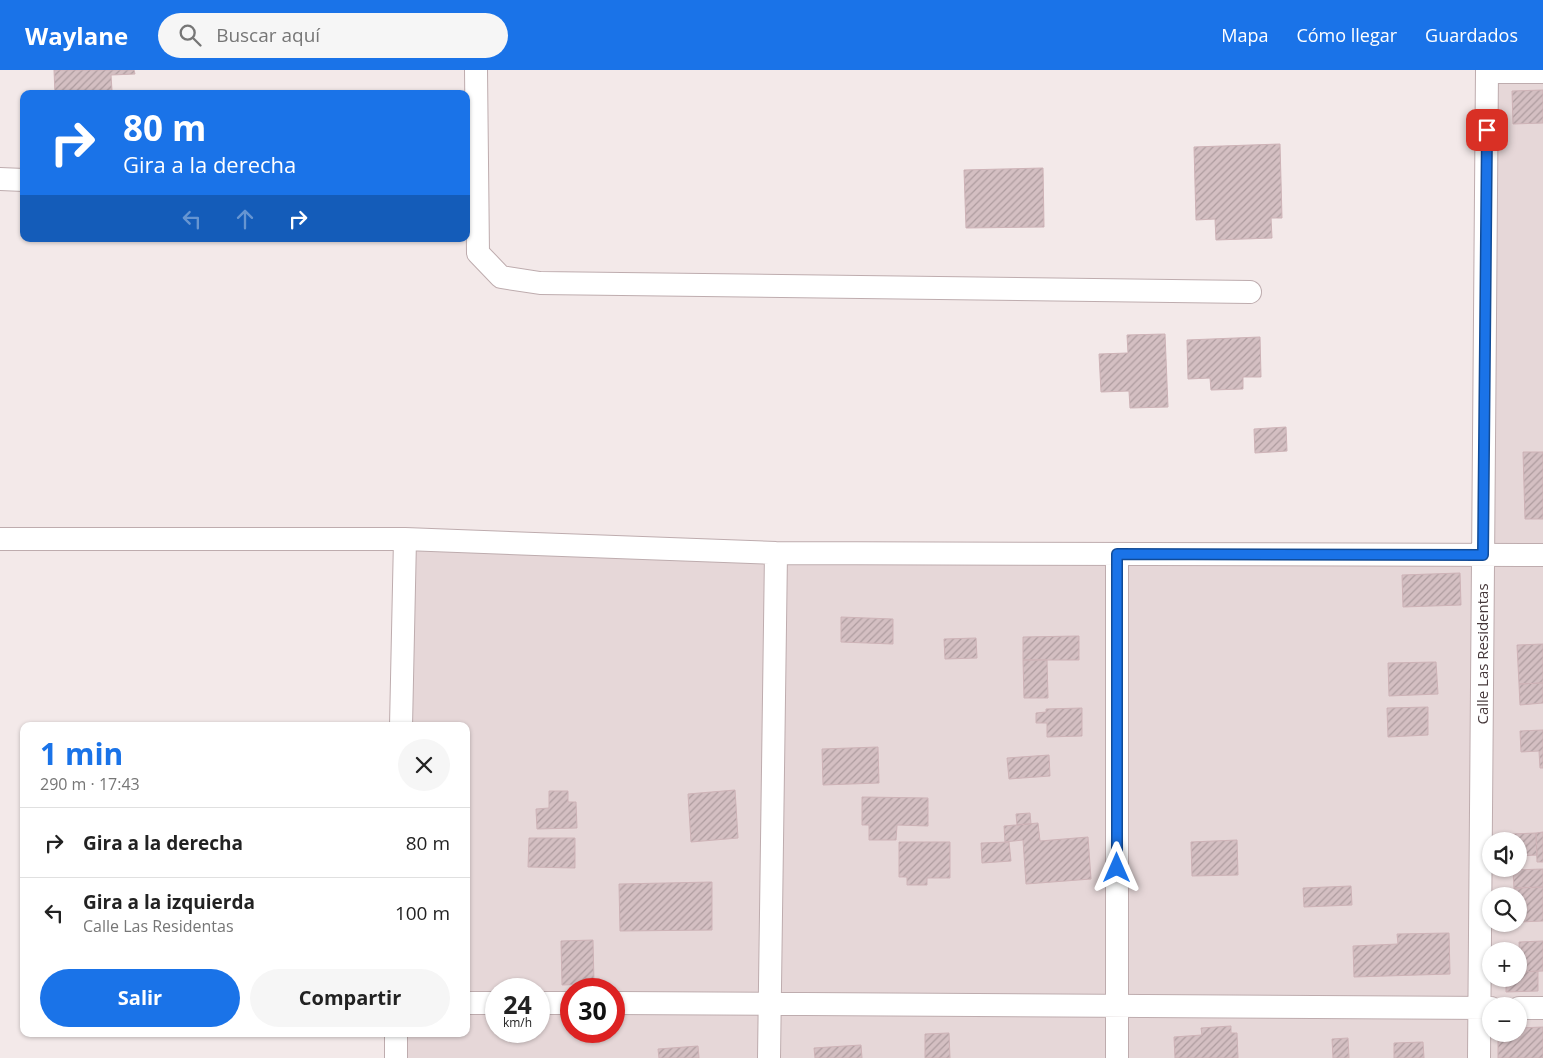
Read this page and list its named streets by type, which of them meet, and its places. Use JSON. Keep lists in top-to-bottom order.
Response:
{
  "streets": {
    "street": ["Calle Las Residentas"]
  },
  "page": {
    "header": "Waylane",
    "search": "Buscar aquí",
    "nav": ["Mapa", "Cómo llegar", "Guardados"],
    "turn": ["80 m", "Gira a la derecha"],
    "heading": ["1 min", "290 m · 17:43"],
    "list": [
      {
        "name": "Gira a la derecha",
        "value": "80 m"
      },
      {
        "name": "Gira a la izquierda",
        "note": "Calle Las Residentas",
        "value": "100 m"
      }
    ],
    "map_buttons": ["+", "−"],
    "buttons": ["Salir", "Compartir"],
    "speed": "24 km/h",
    "limit": "30"
  }
}
